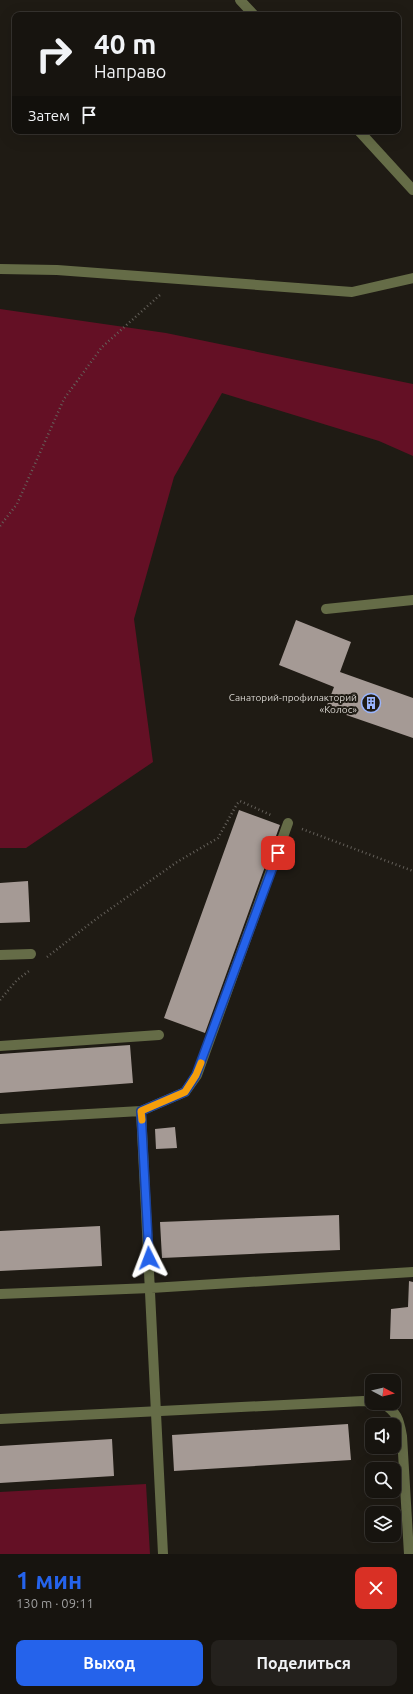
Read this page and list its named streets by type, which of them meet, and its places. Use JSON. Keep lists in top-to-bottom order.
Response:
{
  "places": {
    "building": ["Санаторий-профилакторий «Колос»"]
  },
  "north": "right",
  "page": {
    "turn": ["40 m", "Направо"],
    "then": "Затем",
    "heading": ["1 мин", "130 m · 09:11"],
    "buttons": ["Выход", "Поделиться"]
  }
}
